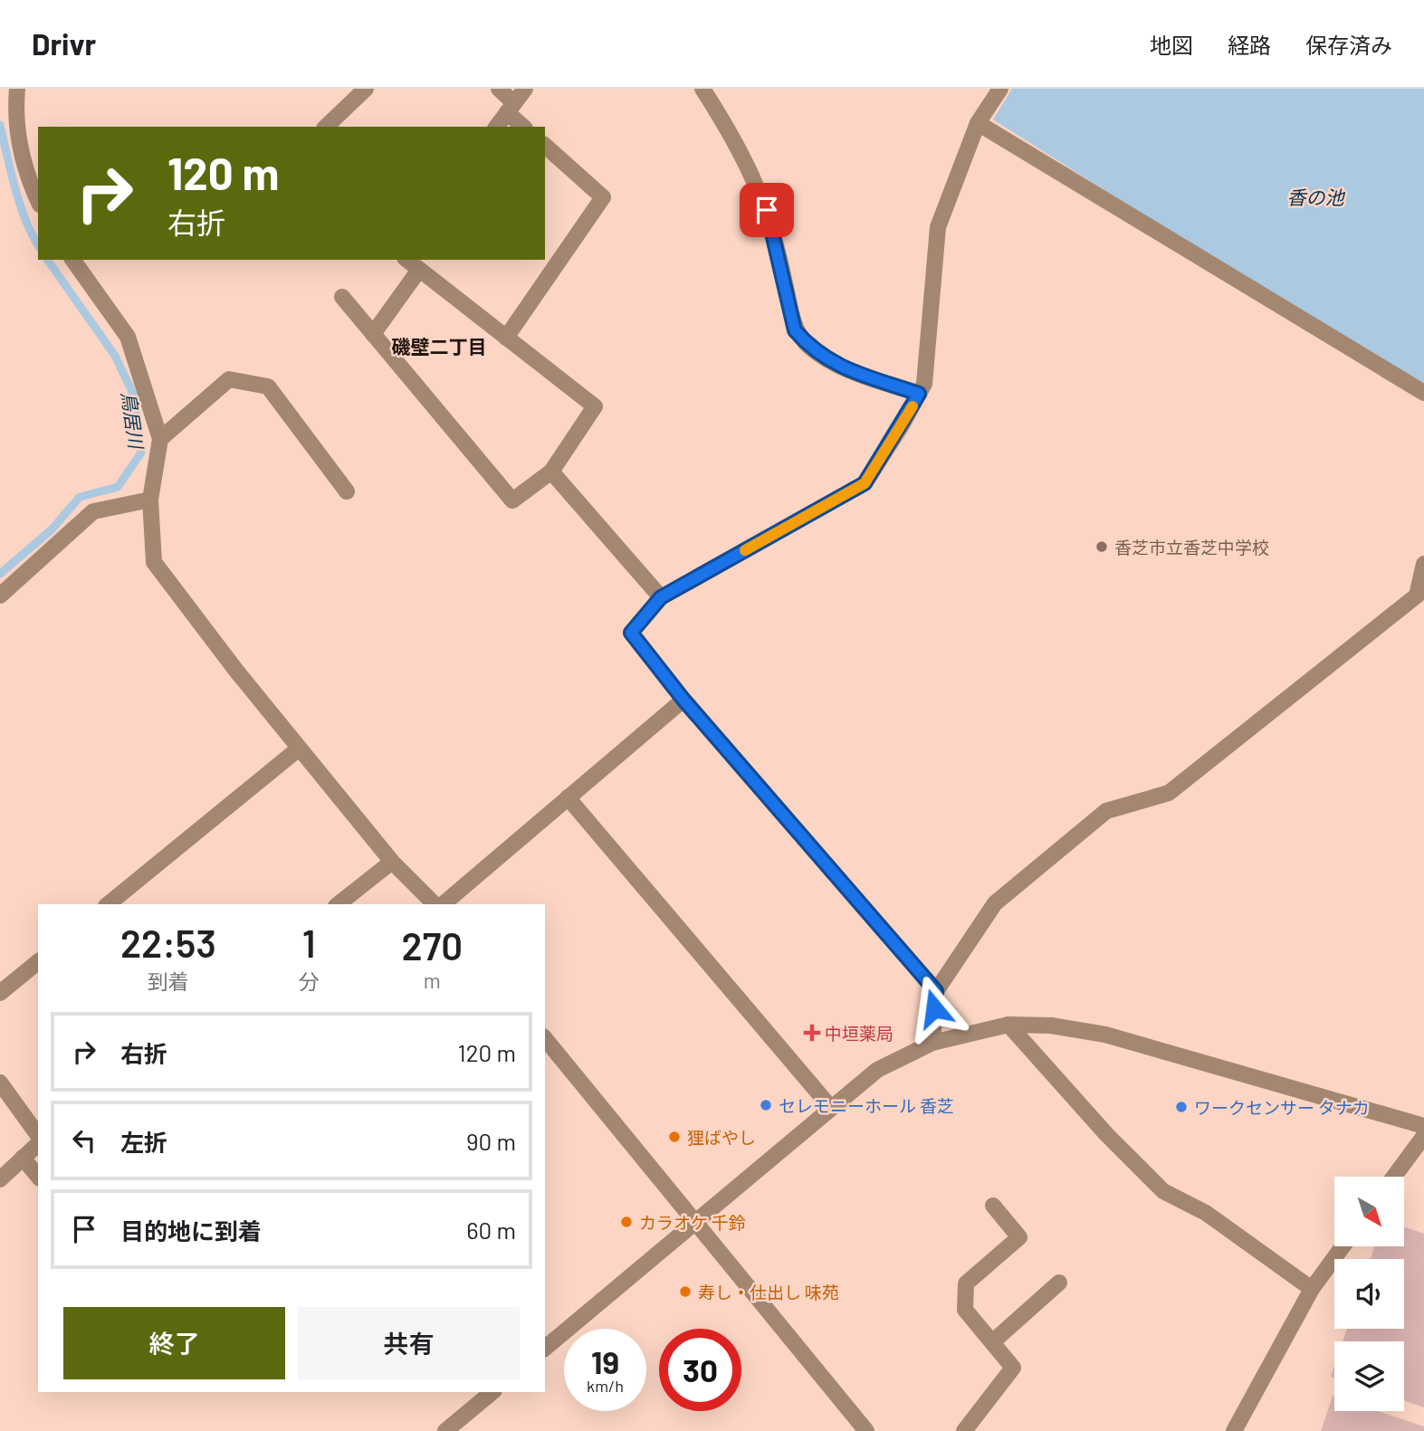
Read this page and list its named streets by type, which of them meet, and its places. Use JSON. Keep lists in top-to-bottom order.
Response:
{
  "districts": ["磯壁二丁目"],
  "water": ["香の池", "鳥居川"],
  "places": {
    "other": [
      "香芝市立香芝中学校",
      "セレモニーホール 香芝",
      "ワークセンサー タナカ",
      "狸ばやし",
      "カラオケ 千鈴",
      "寿し・仕出し 味苑"
    ],
    "health": ["中垣薬局"]
  },
  "north": "bottom right",
  "page": {
    "header": "Drivr",
    "nav": ["地図", "経路", "保存済み"],
    "turn": ["120 m", "右折"],
    "eta": [
      "22:53",
      "到着",
      "1",
      "分",
      "270",
      "m"
    ],
    "list": [
      {
        "name": "右折",
        "value": "120 m"
      },
      {
        "name": "左折",
        "value": "90 m"
      },
      {
        "name": "目的地に到着",
        "value": "60 m"
      }
    ],
    "buttons": ["終了", "共有"],
    "speed": "19 km/h",
    "limit": "30"
  }
}
